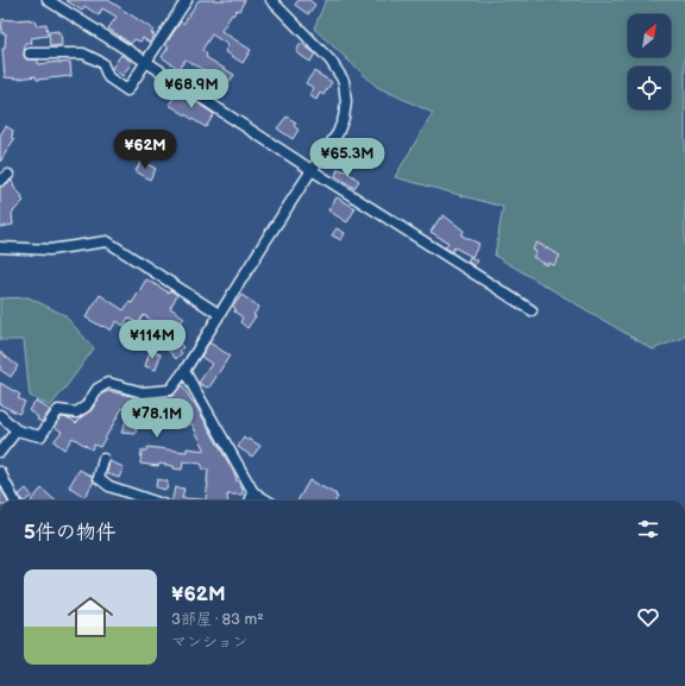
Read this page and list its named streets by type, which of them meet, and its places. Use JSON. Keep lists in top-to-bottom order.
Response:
{
  "north": "top right",
  "page": {
    "price": [
      "¥68.9M",
      "¥62M",
      "¥65.3M",
      "¥114M",
      "¥78.1M"
    ],
    "heading": "5件の物件",
    "list": [
      {
        "name": "¥62M",
        "note": "3部屋 · 83 m² · マンション"
      }
    ]
  }
}
